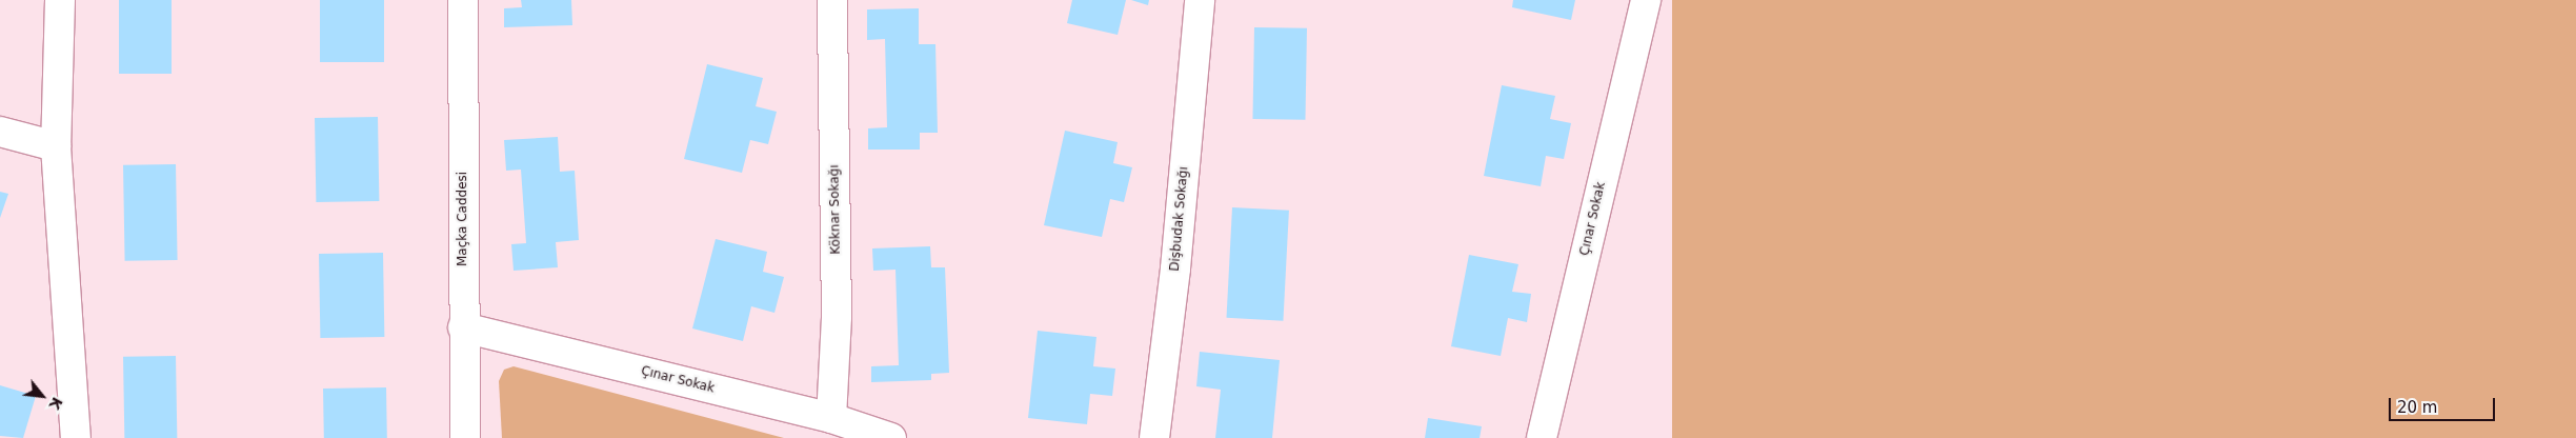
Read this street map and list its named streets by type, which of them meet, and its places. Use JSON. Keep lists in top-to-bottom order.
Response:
{
  "streets": {
    "street": [
      "Köknar Sokağı",
      "Maçka Caddesi",
      "Dişbudak Sokağı",
      "Çınar Sokak"
    ]
  },
  "crossings": [
    ["Köknar Sokağı", "Çınar Sokak"],
    ["Maçka Caddesi", "Çınar Sokak"]
  ],
  "scale_bar": "20 m",
  "north": "bottom right"
}
